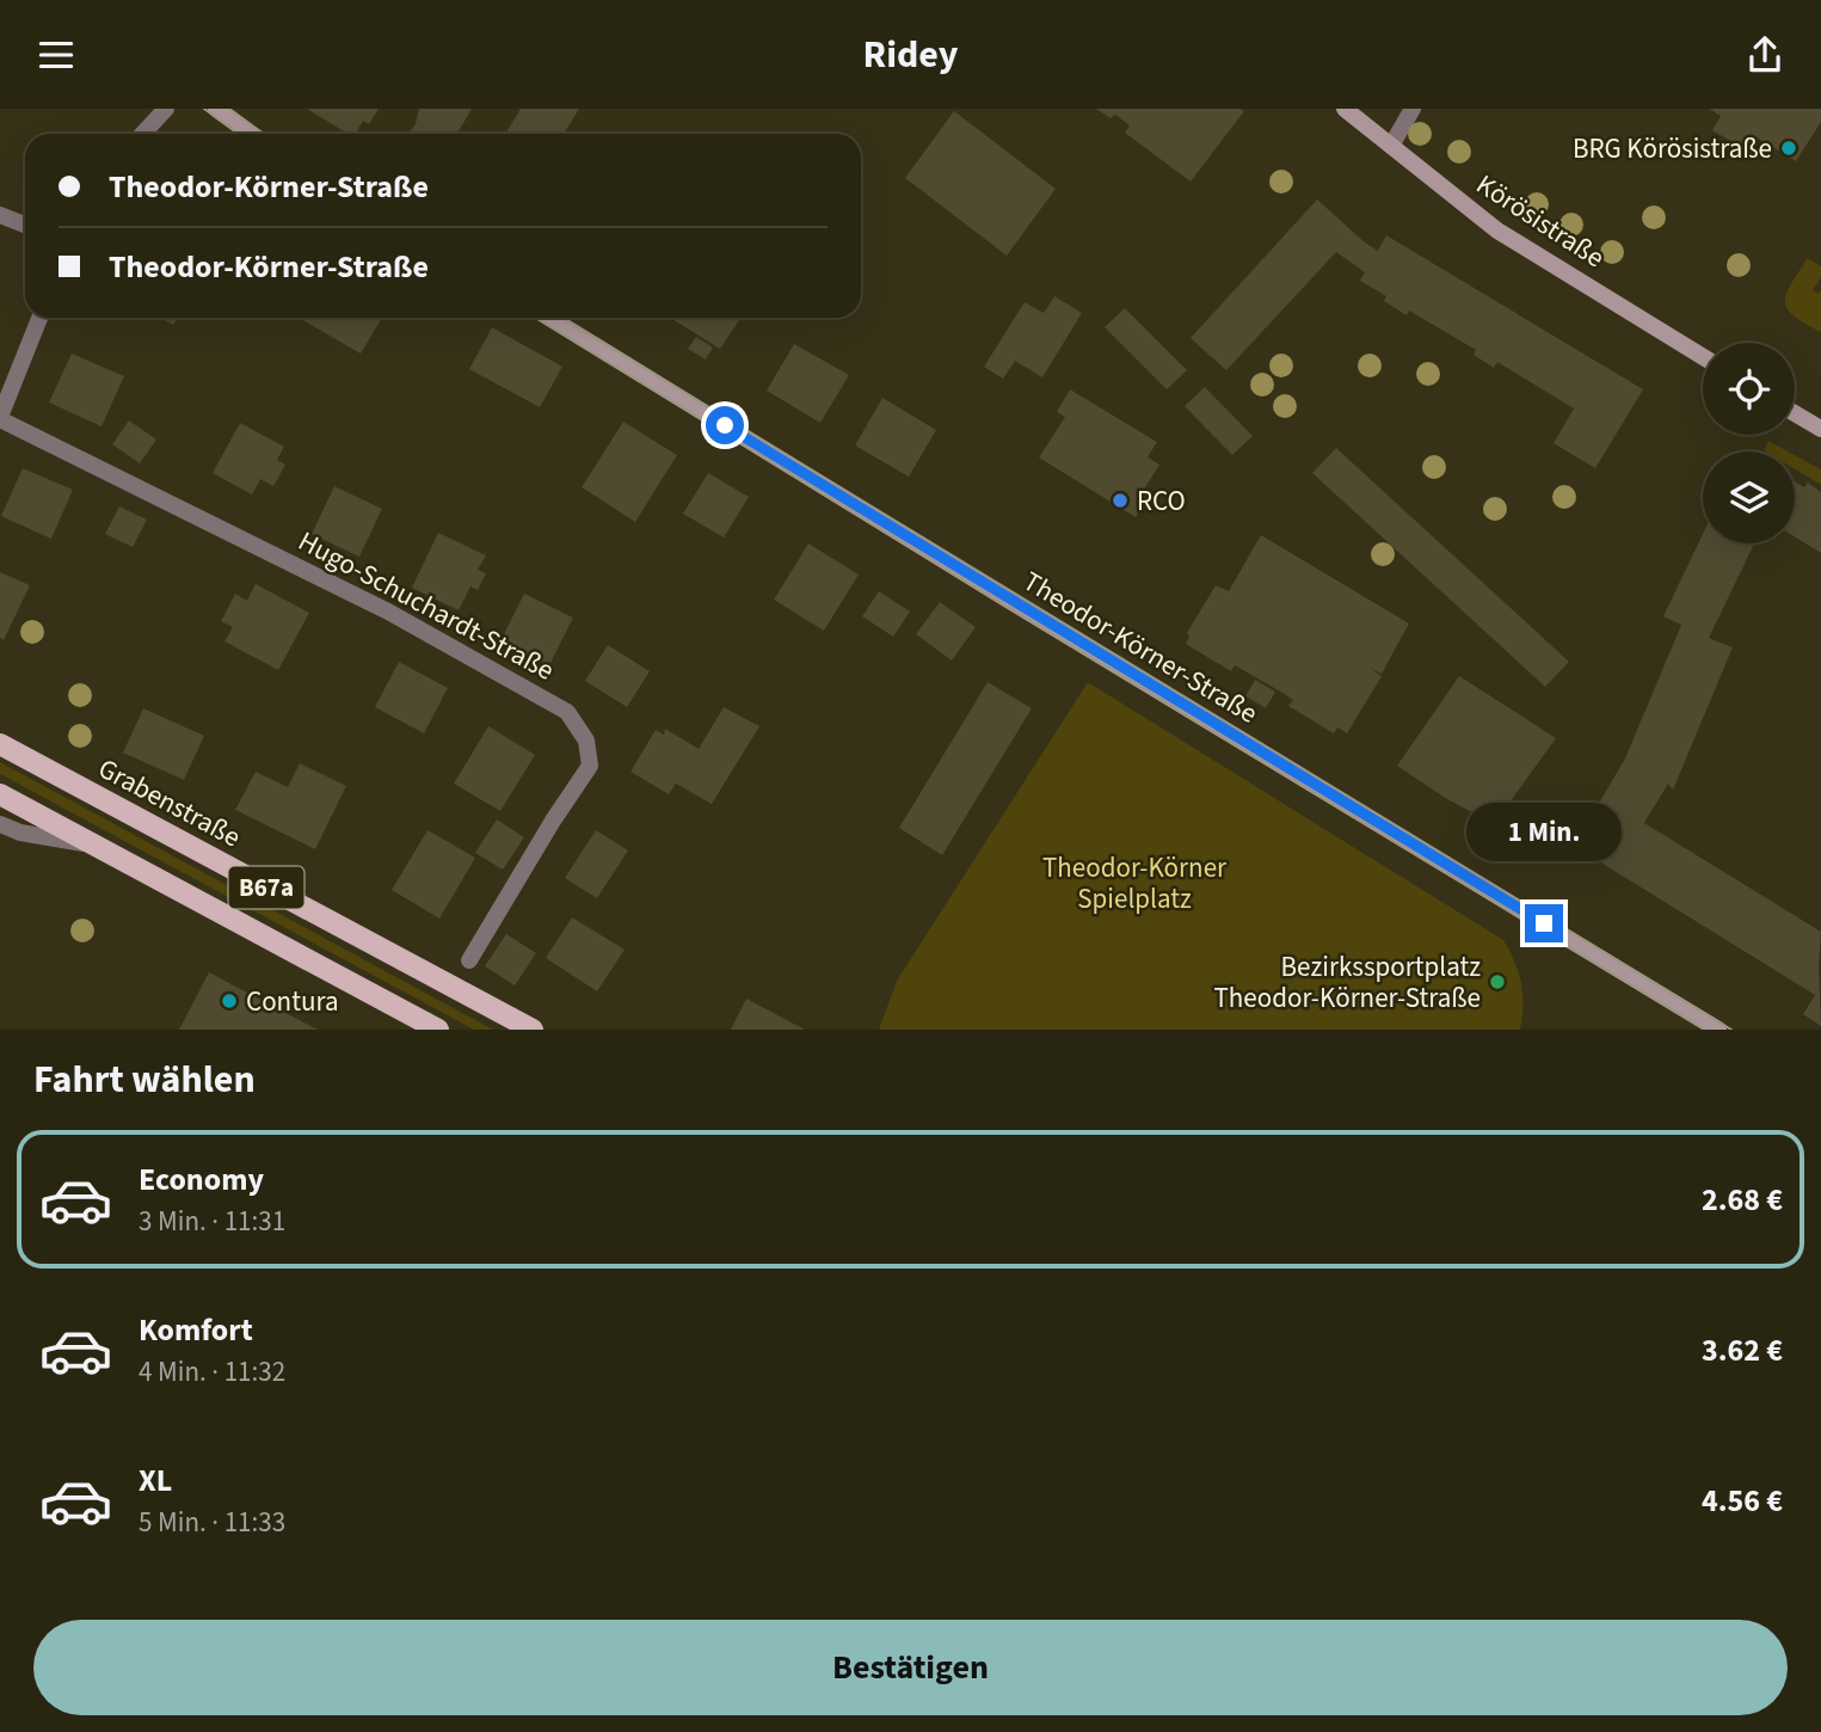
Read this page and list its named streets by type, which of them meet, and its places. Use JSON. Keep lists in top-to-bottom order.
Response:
{
  "streets": {
    "main road": [
      "Körösistraße",
      "Theodor-Körner-Straße",
      "Grabenstraße",
      "B67a"
    ],
    "street": ["Hugo-Schuchardt-Straße"]
  },
  "parks": ["Theodor-Körner Spielplatz"],
  "places": [
    "BRG Körösistraße",
    "RCO",
    "Bezirkssportplatz Theodor-Körner-Straße",
    "Contura"
  ],
  "page": {
    "header": "Ridey",
    "banner": ["Theodor-Körner-Straße", "Theodor-Körner-Straße"],
    "bubble": "1 Min.",
    "heading": "Fahrt wählen",
    "list": [
      {
        "name": "Economy",
        "note": "3 Min. · 11:31",
        "value": "2.68 €"
      },
      {
        "name": "Komfort",
        "note": "4 Min. · 11:32",
        "value": "3.62 €"
      },
      {
        "name": "XL",
        "note": "5 Min. · 11:33",
        "value": "4.56 €"
      }
    ],
    "buttons": "Bestätigen"
  }
}
